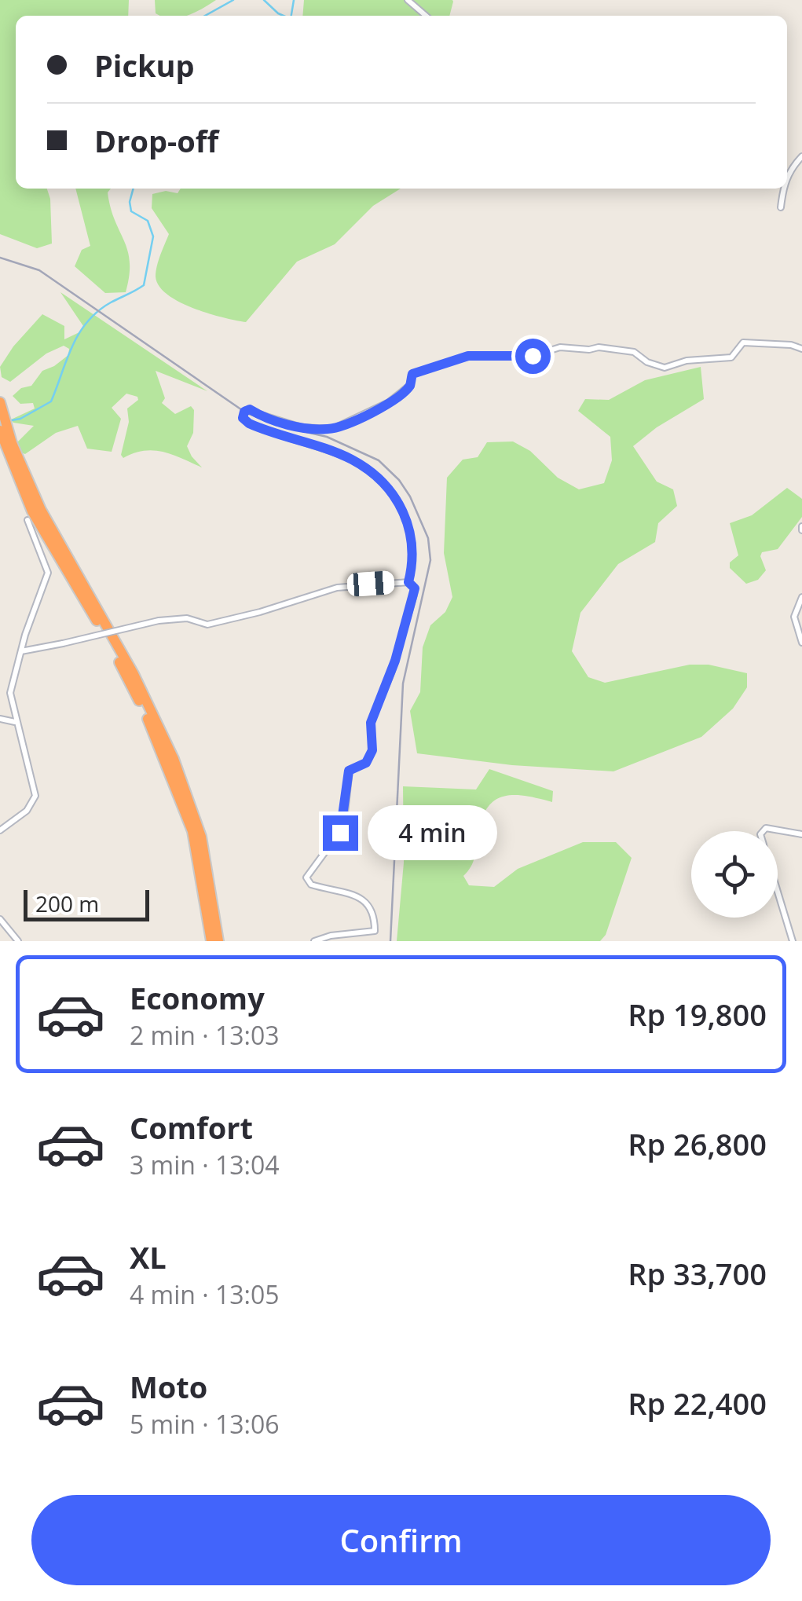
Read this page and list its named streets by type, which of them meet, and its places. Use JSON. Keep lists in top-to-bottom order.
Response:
{
  "scale_bar": "200 m",
  "page": {
    "banner": ["Pickup", "Drop-off"],
    "bubble": "4 min",
    "scale": "200 m",
    "list": [
      {
        "name": "Economy",
        "note": "2 min · 13:03",
        "value": "Rp 19,800"
      },
      {
        "name": "Comfort",
        "note": "3 min · 13:04",
        "value": "Rp 26,800"
      },
      {
        "name": "XL",
        "note": "4 min · 13:05",
        "value": "Rp 33,700"
      },
      {
        "name": "Moto",
        "note": "5 min · 13:06",
        "value": "Rp 22,400"
      }
    ],
    "buttons": "Confirm"
  }
}
